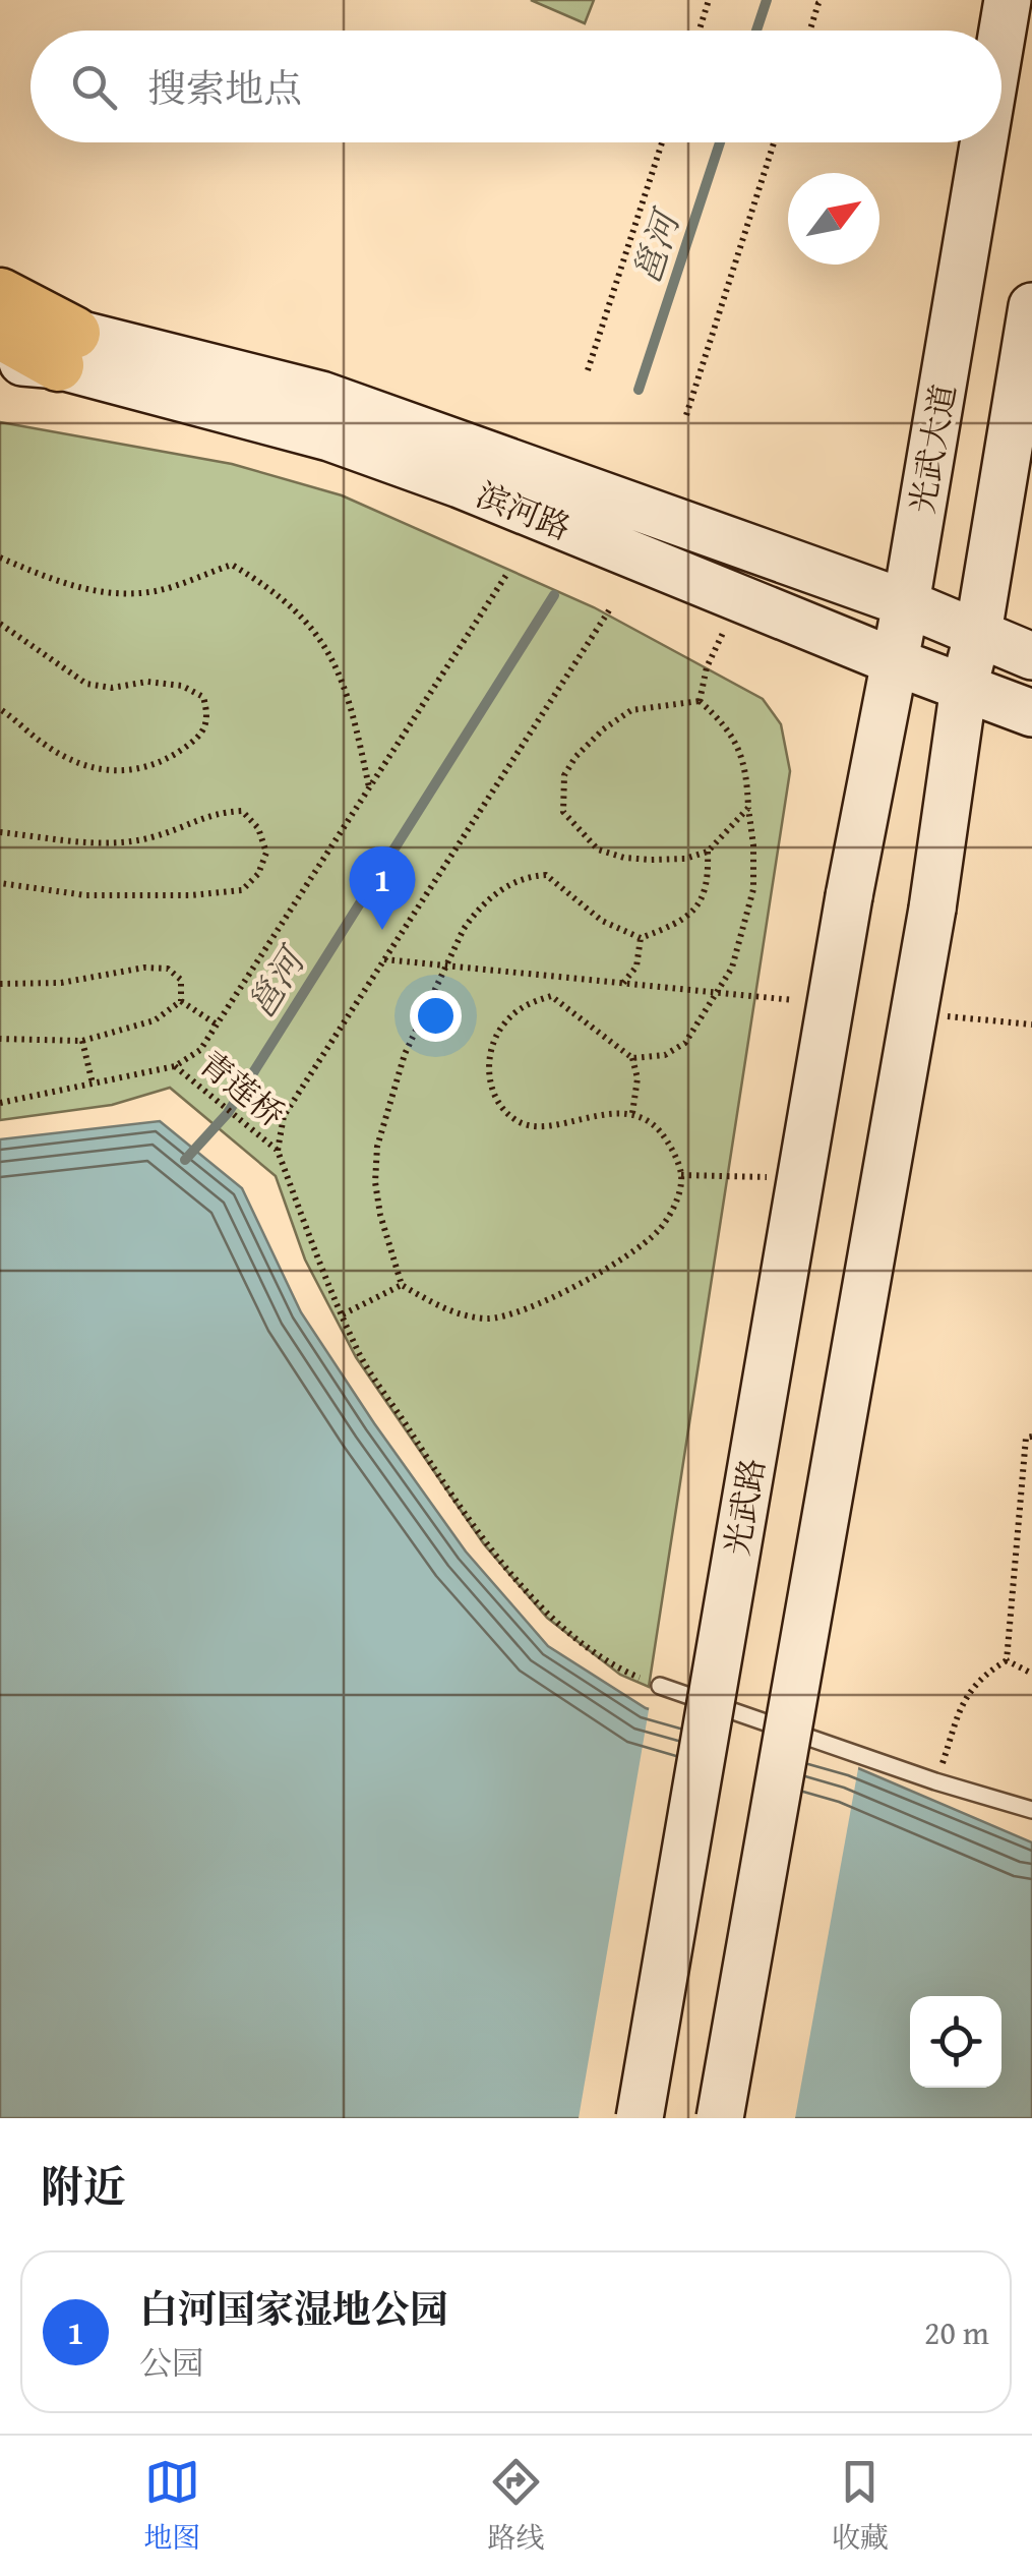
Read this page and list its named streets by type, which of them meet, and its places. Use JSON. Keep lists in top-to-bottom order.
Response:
{
  "streets": {
    "main road": ["光武大道", "滨河路", "光武路"],
    "path": ["青莲桥"]
  },
  "crossings": [
    ["光武大道", "滨河路"],
    ["光武大道", "光武路"]
  ],
  "water": ["邕河"],
  "north": "top right",
  "page": {
    "search": "搜索地点",
    "pins": "1",
    "heading": "附近",
    "list": [
      {
        "mark": "1",
        "name": "白河国家湿地公园",
        "note": "公园",
        "value": "20 m"
      }
    ],
    "nav": ["地图", "路线", "收藏"]
  }
}
